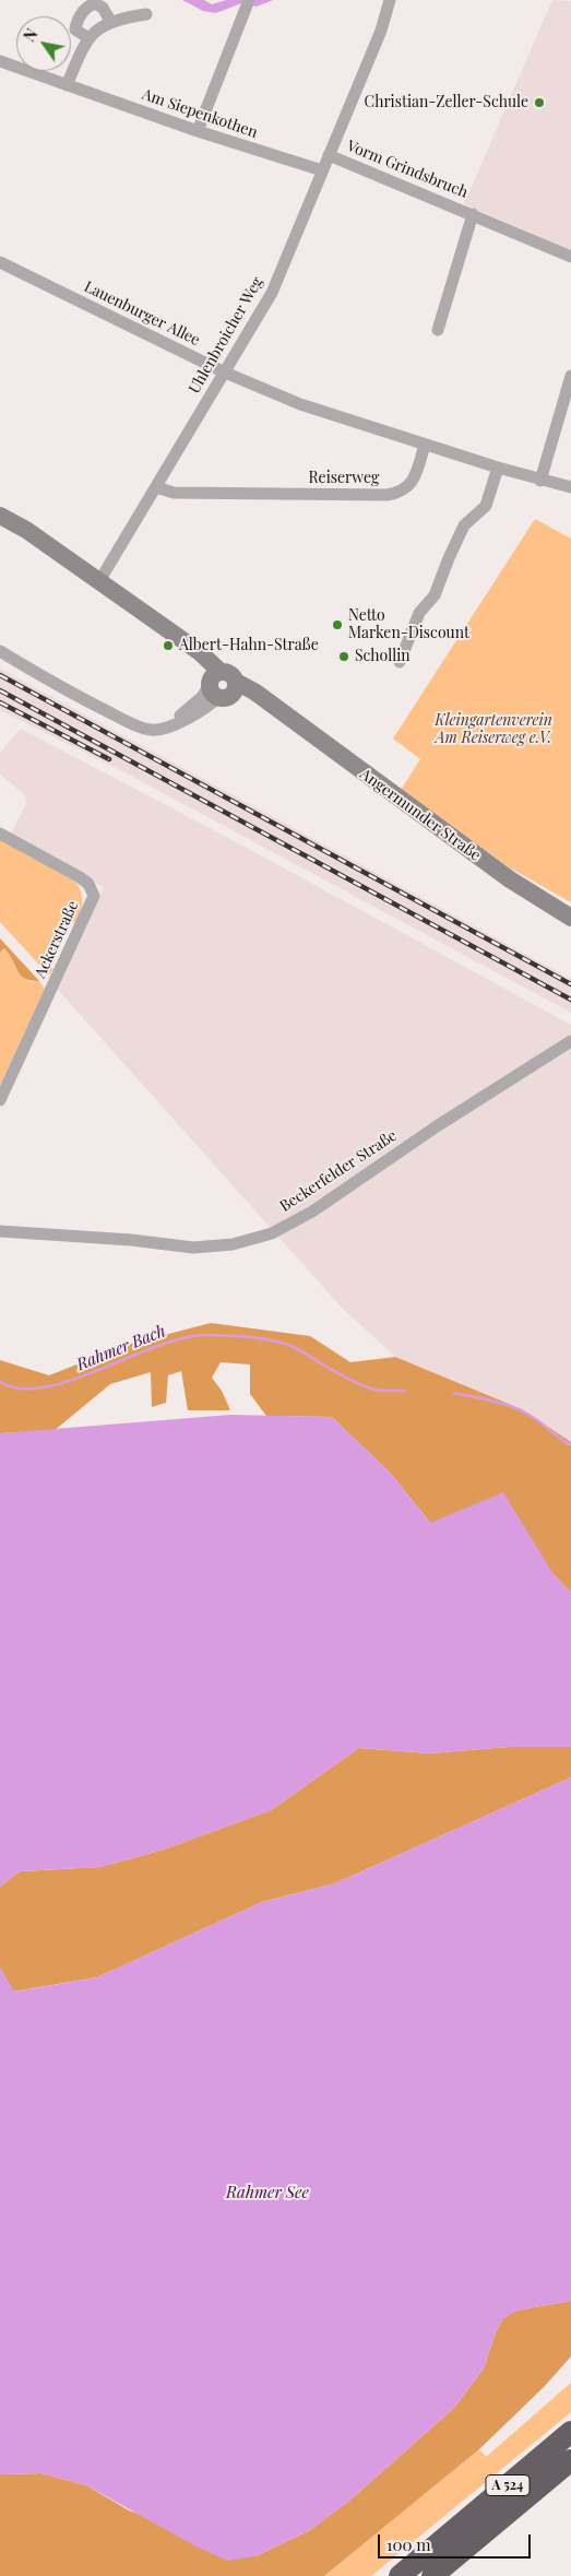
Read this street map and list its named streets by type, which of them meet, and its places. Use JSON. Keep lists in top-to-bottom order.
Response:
{
  "streets": {
    "highway": ["A 524"],
    "main road": ["Angermunder Straße"],
    "street": [
      "Am Siepenkothen",
      "Vorm Grindsbruch",
      "Lauenburger Allee",
      "Uhlenbroicher Weg",
      "Reiserweg",
      "Ackerstraße",
      "Beckerfelder Straße"
    ]
  },
  "crossings": [
    ["Am Siepenkothen", "Uhlenbroicher Weg"],
    ["Vorm Grindsbruch", "Uhlenbroicher Weg"],
    ["Lauenburger Allee", "Uhlenbroicher Weg"],
    ["Lauenburger Allee", "Reiserweg"],
    ["Uhlenbroicher Weg", "Reiserweg"]
  ],
  "water": ["Rahmer Bach", "Rahmer See"],
  "parks": ["Kleingartenverein Am Reiserweg e.V."],
  "places": [
    "Christian-Zeller-Schule",
    "Netto Marken-Discount",
    "Albert-Hahn-Straße",
    "Schollin"
  ],
  "scale_bar": "100 m",
  "north": "top left"
}
